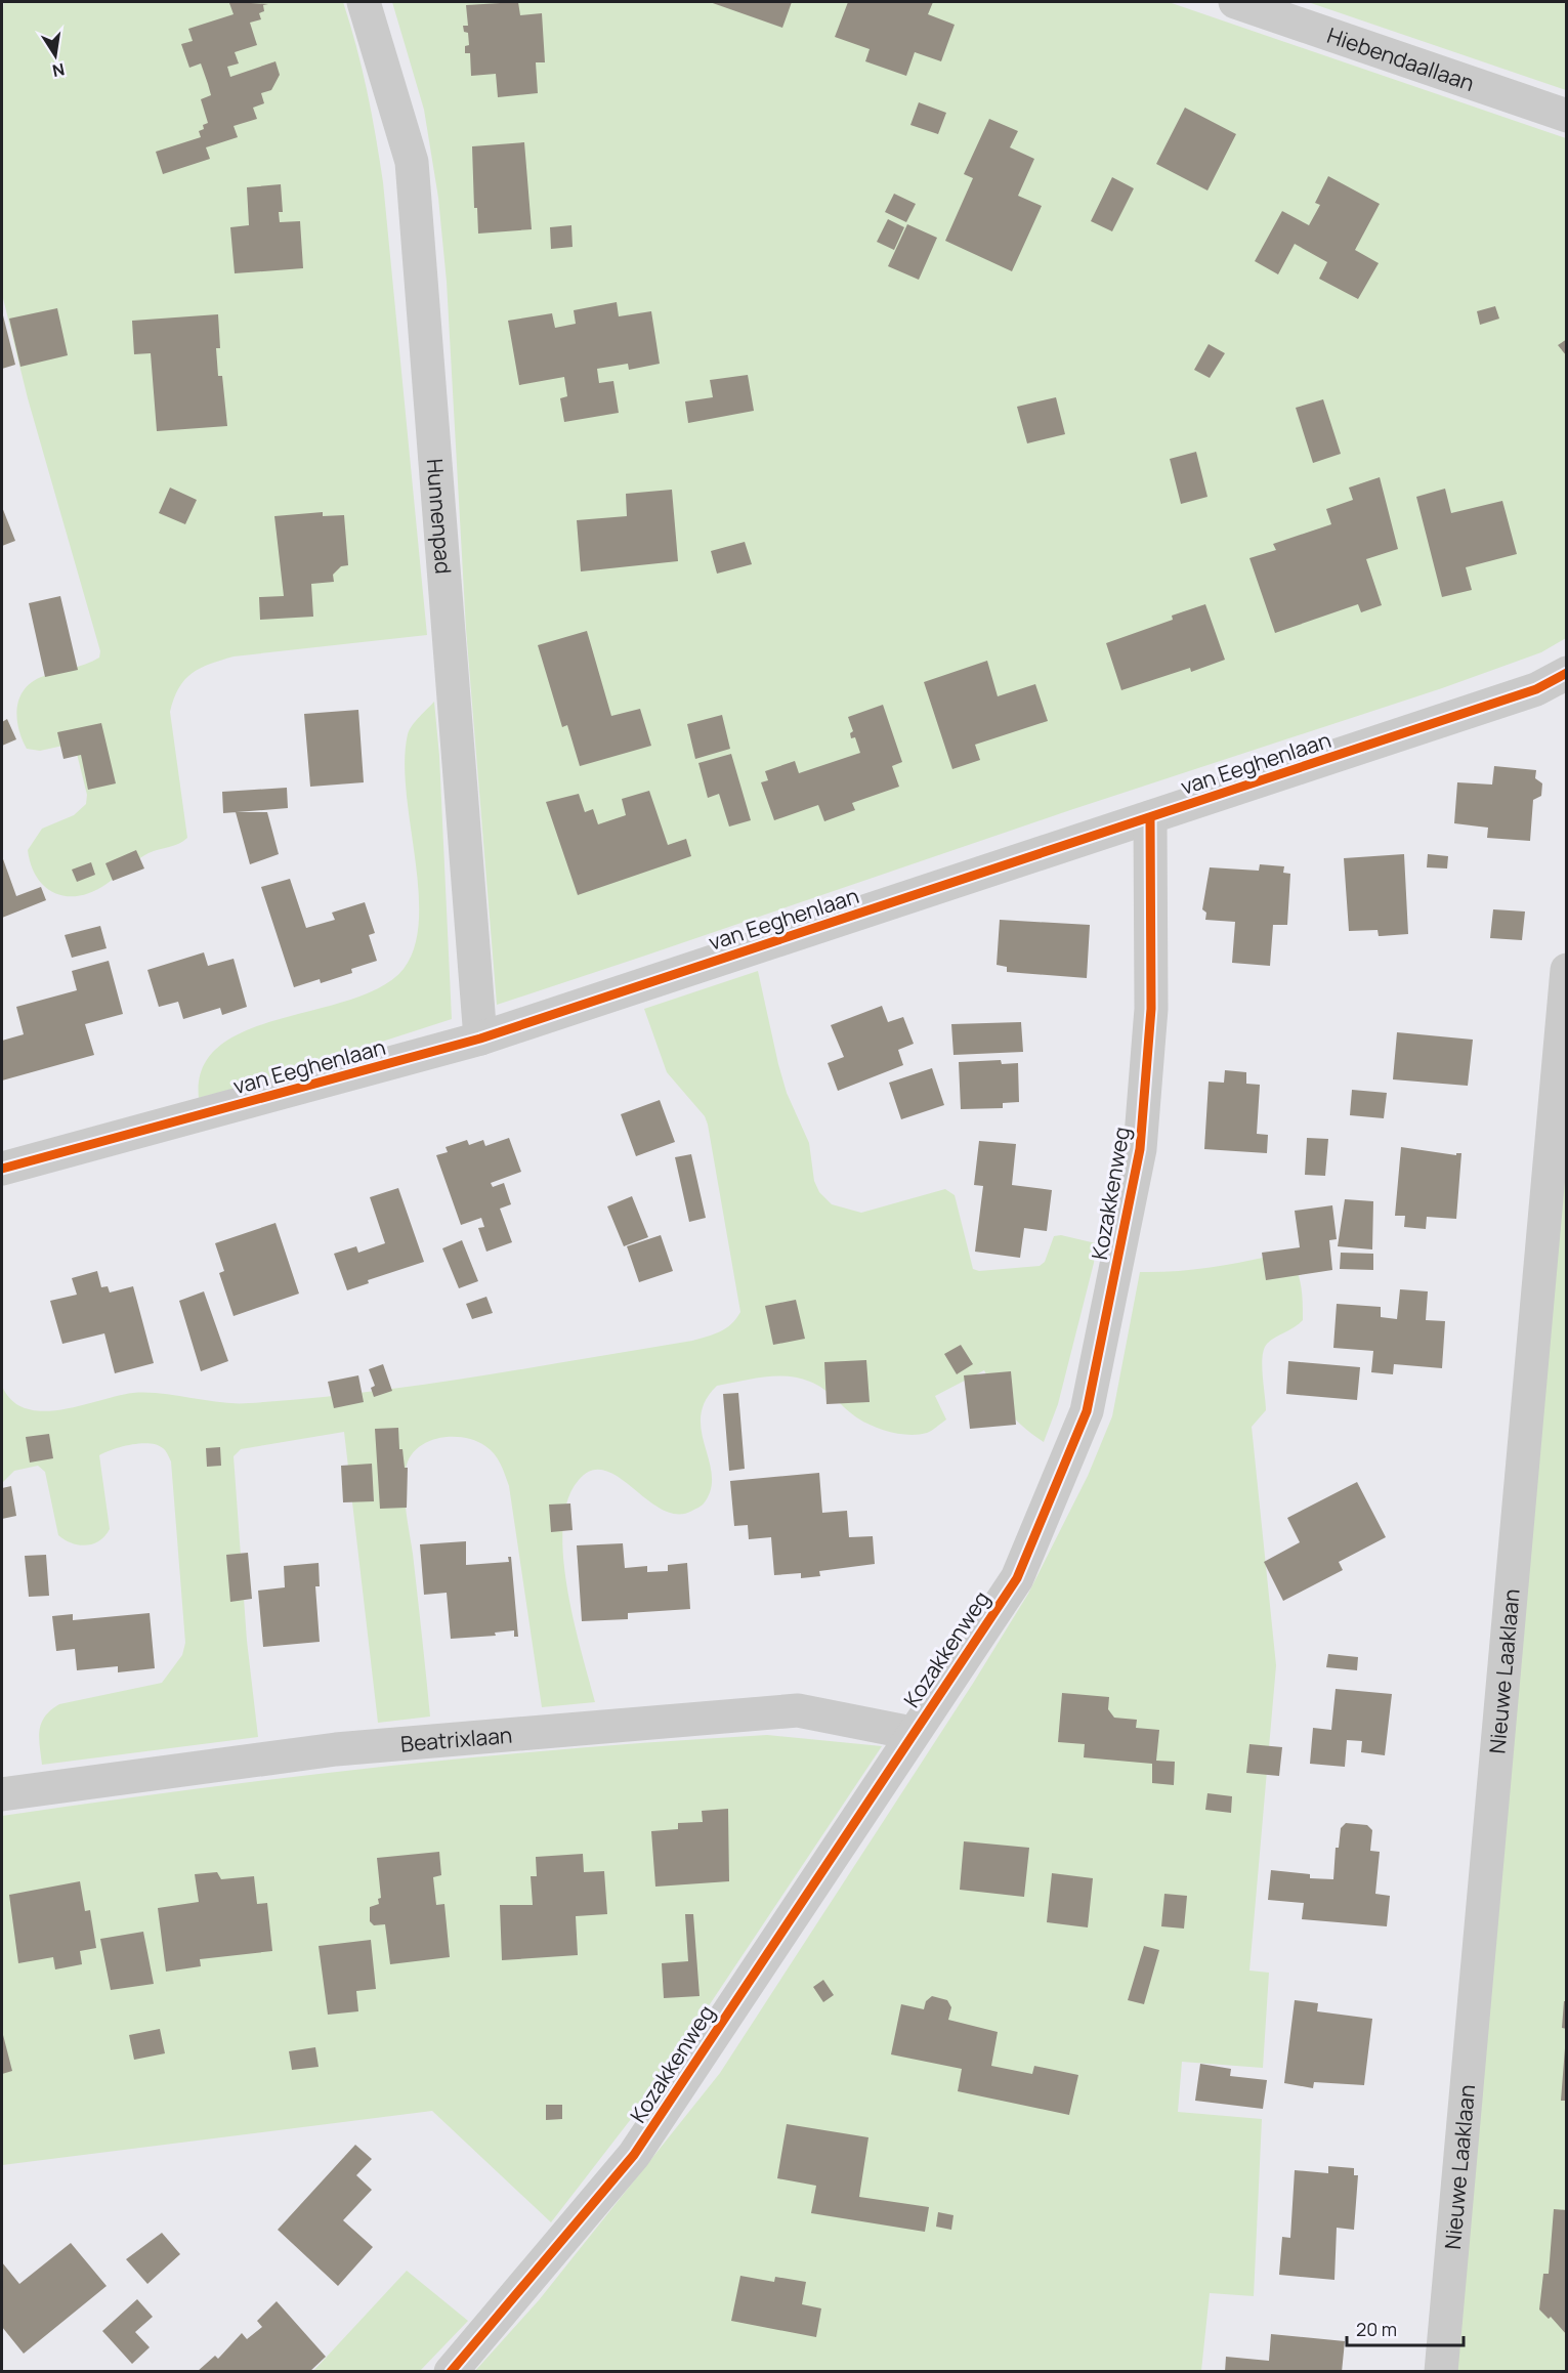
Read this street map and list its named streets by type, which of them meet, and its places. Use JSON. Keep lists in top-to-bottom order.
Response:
{
  "streets": {
    "street": [
      "Hiebendaallaan",
      "Hunnenpad",
      "van Eeghenlaan",
      "Kozakkenweg",
      "Nieuwe Laaklaan",
      "Beatrixlaan"
    ]
  },
  "crossings": [
    ["Hunnenpad", "van Eeghenlaan"],
    ["van Eeghenlaan", "Kozakkenweg"],
    ["Kozakkenweg", "Beatrixlaan"]
  ],
  "scale_bar": "20 m",
  "north": "bottom"
}
